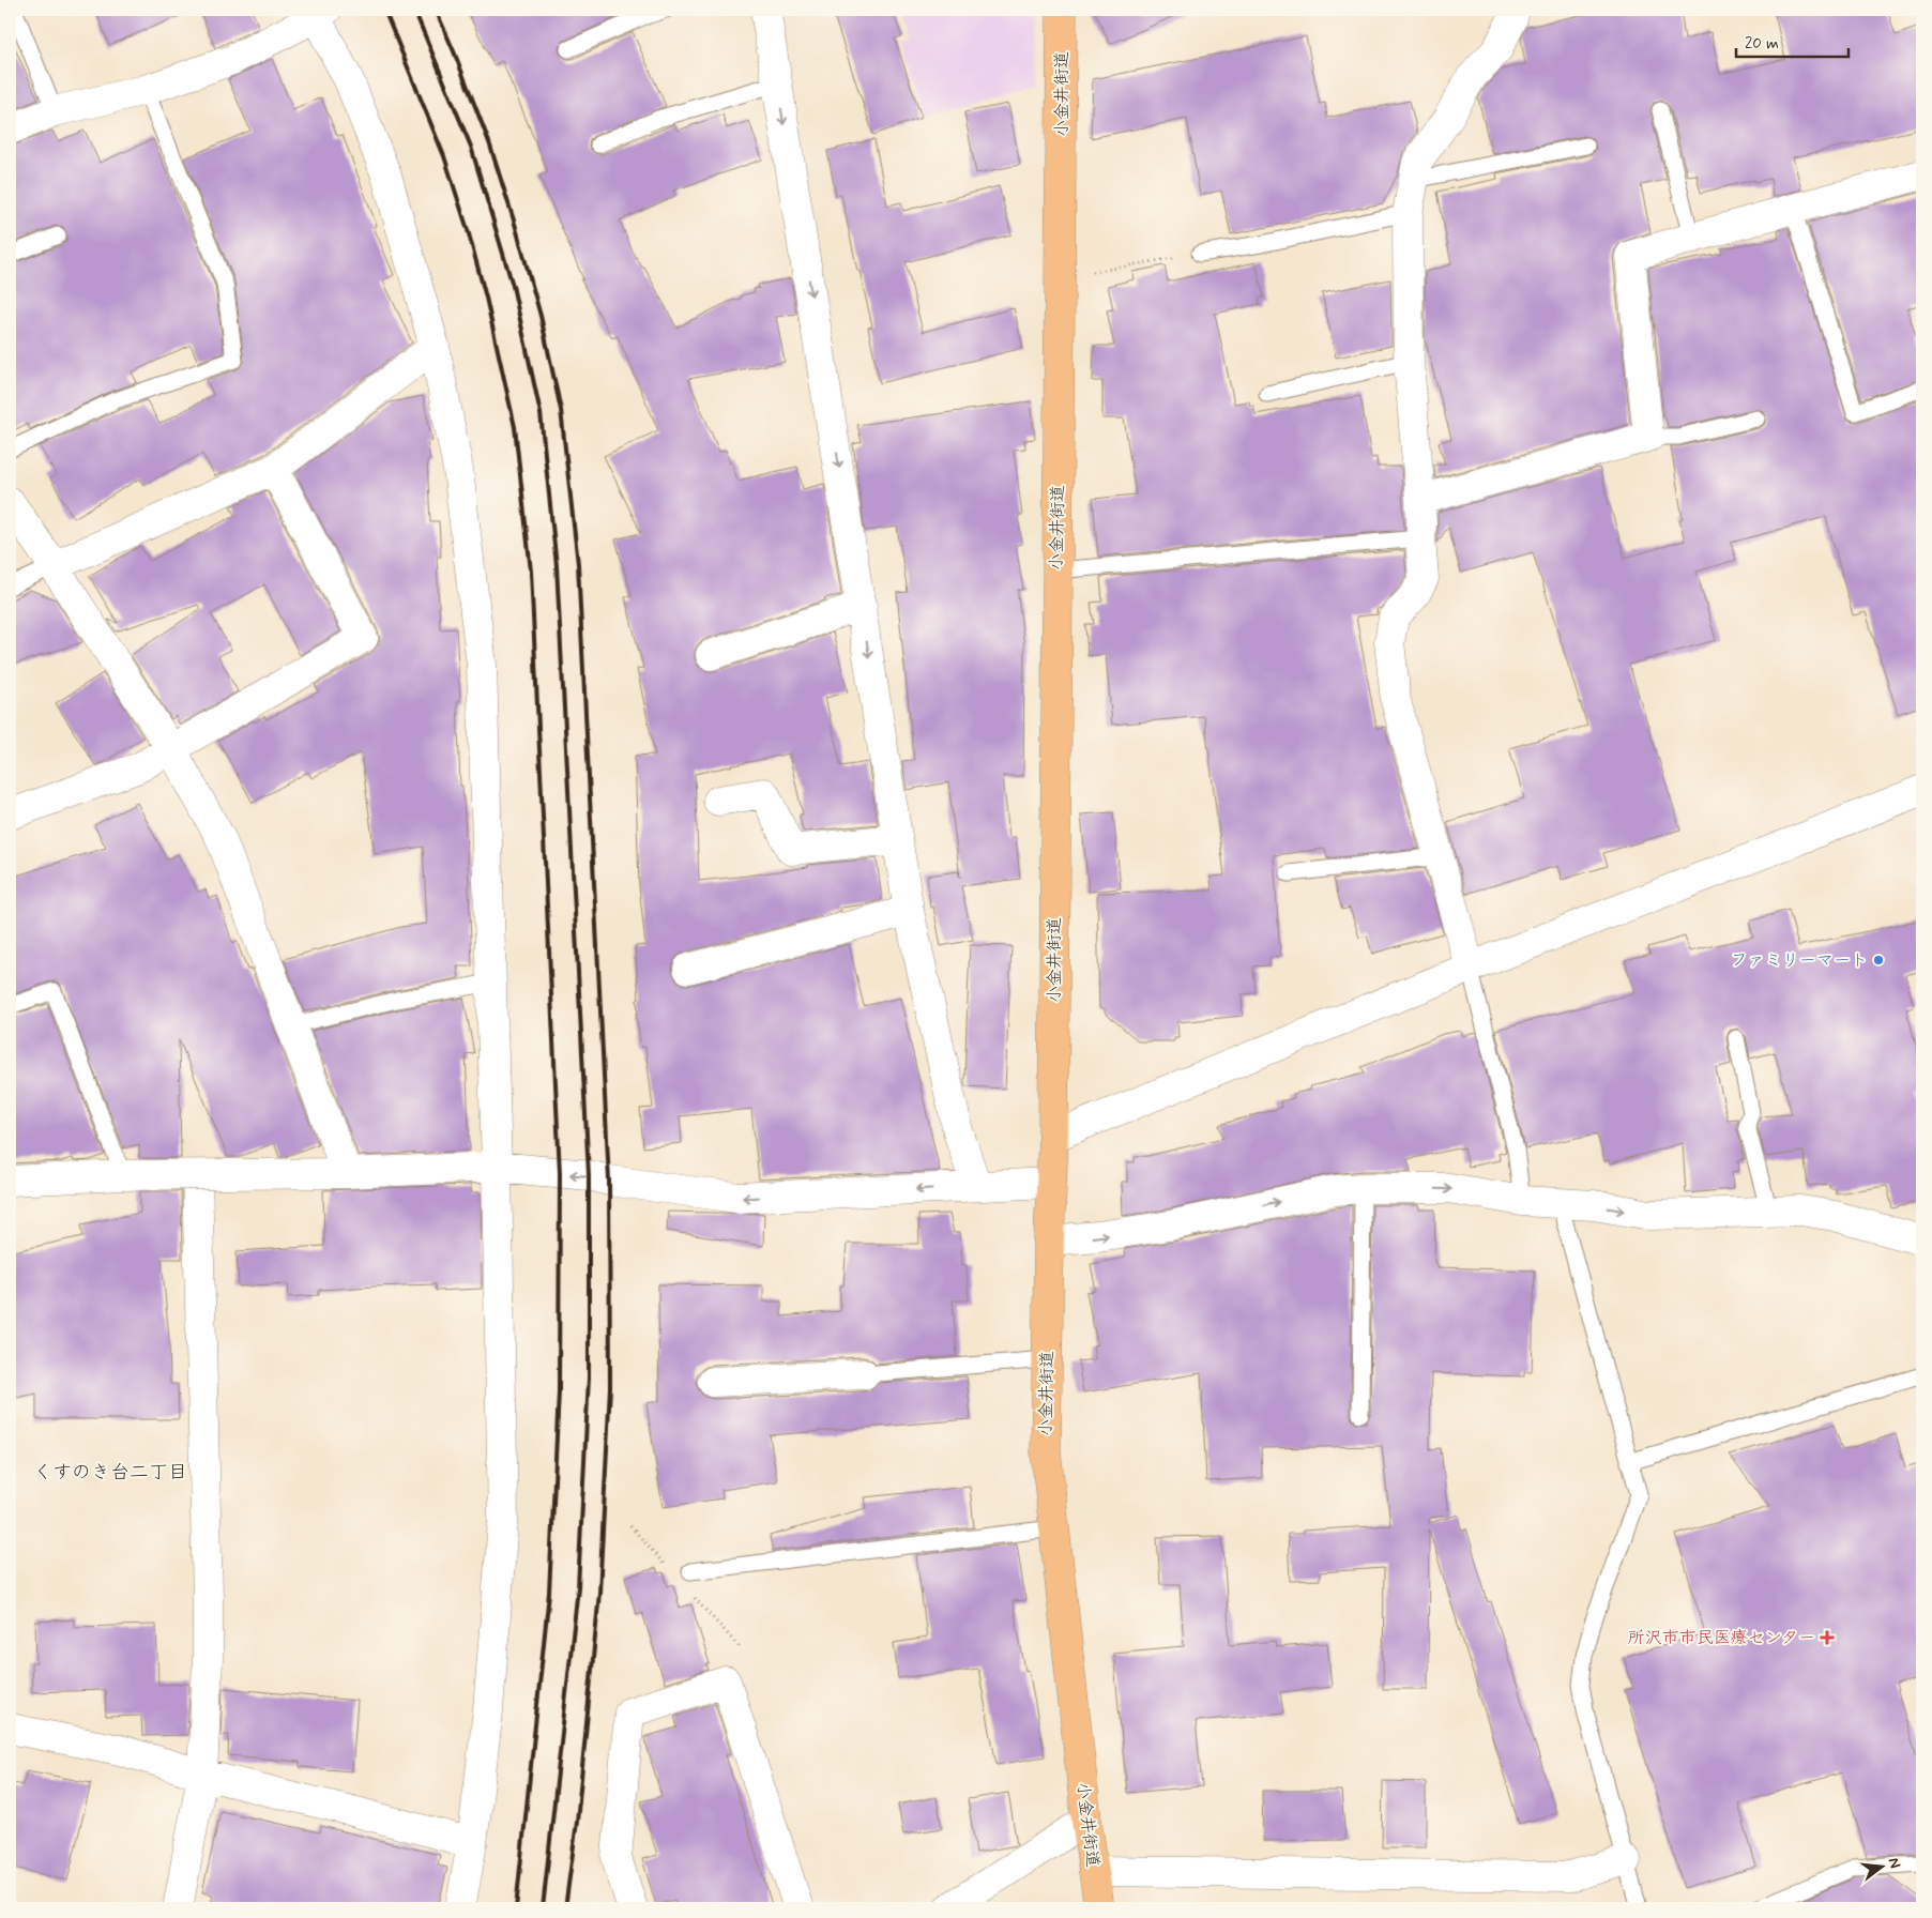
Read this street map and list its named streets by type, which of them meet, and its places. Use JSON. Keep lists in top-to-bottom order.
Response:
{
  "streets": {
    "main road": ["小金井街道"]
  },
  "districts": ["くすのき台二丁目"],
  "places": {
    "other": ["ファミリーマート"],
    "health": ["所沢市市民医療センター"]
  },
  "scale_bar": "20 m",
  "north": "right"
}
